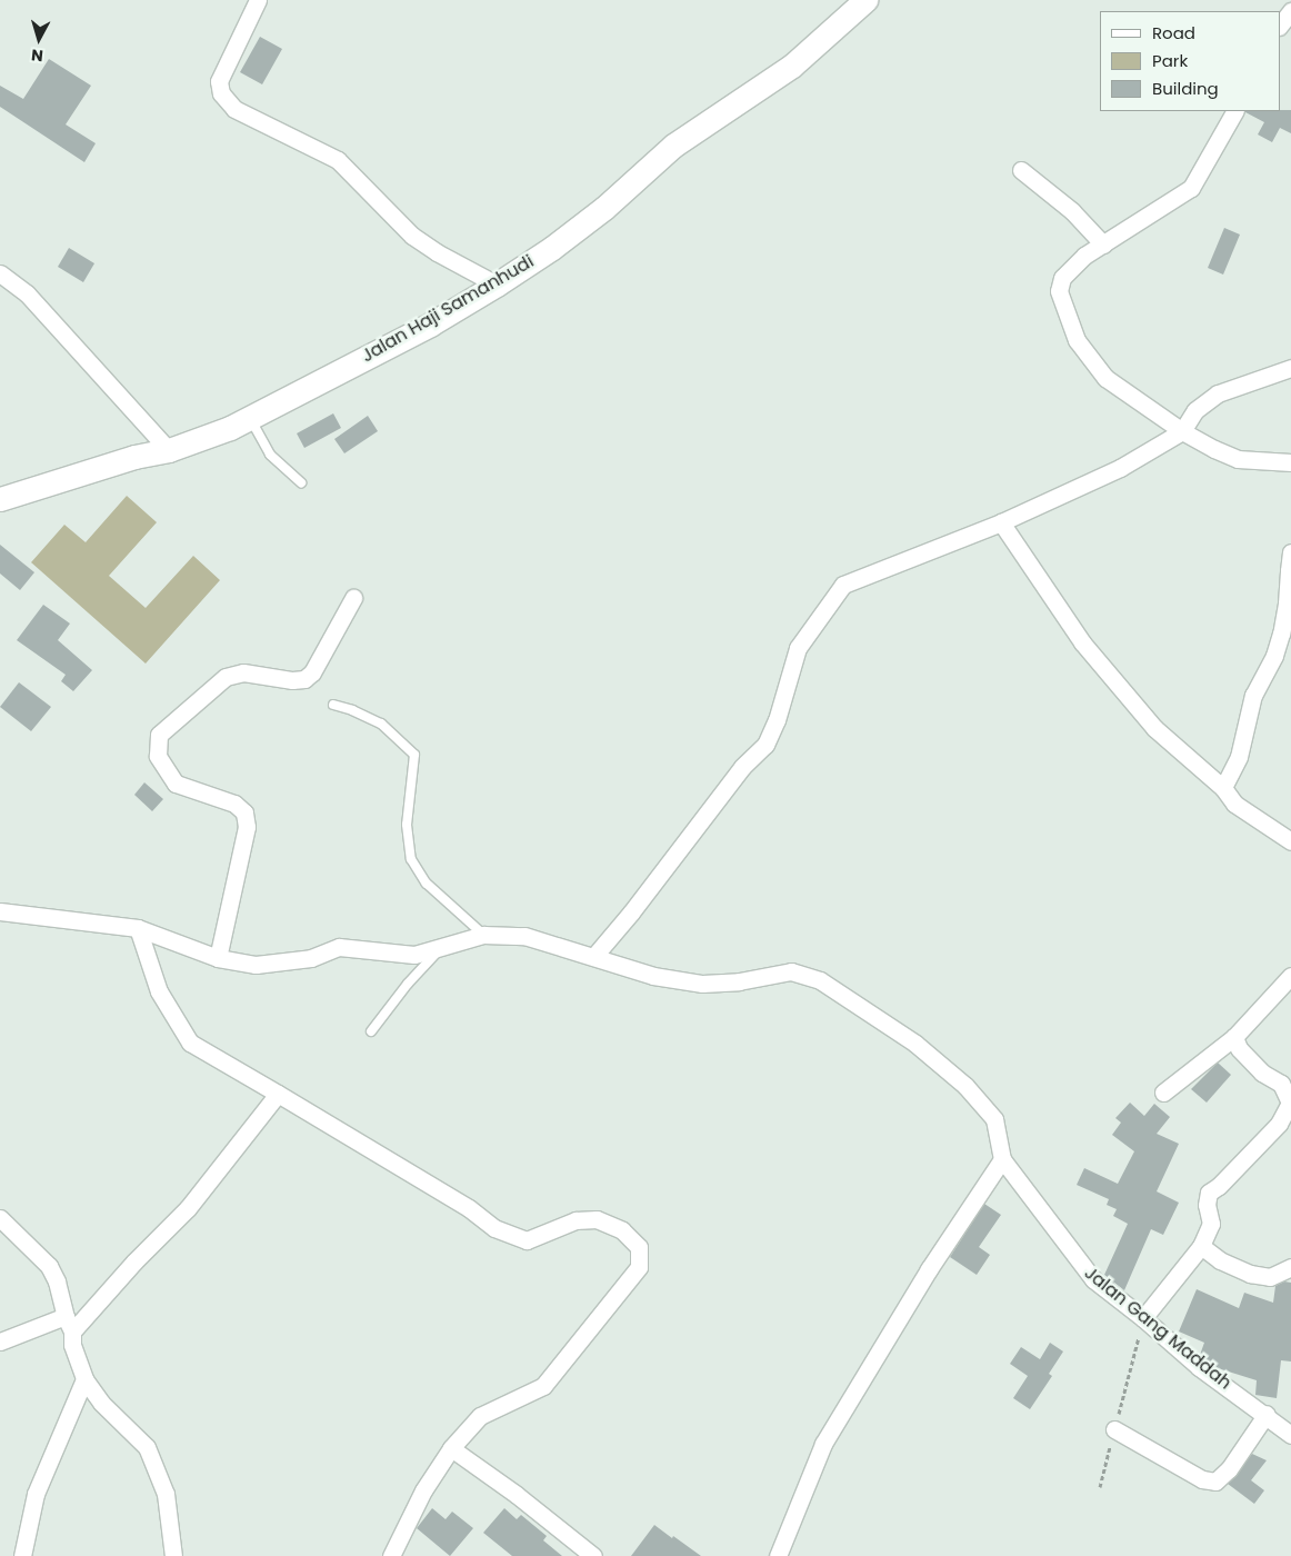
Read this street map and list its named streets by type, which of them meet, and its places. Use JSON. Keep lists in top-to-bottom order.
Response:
{
  "streets": {
    "street": ["Jalan Haji Samanhudi", "Jalan Gang Maddah"]
  },
  "legend": ["Road", "Park", "Building"],
  "north": "bottom"
}
